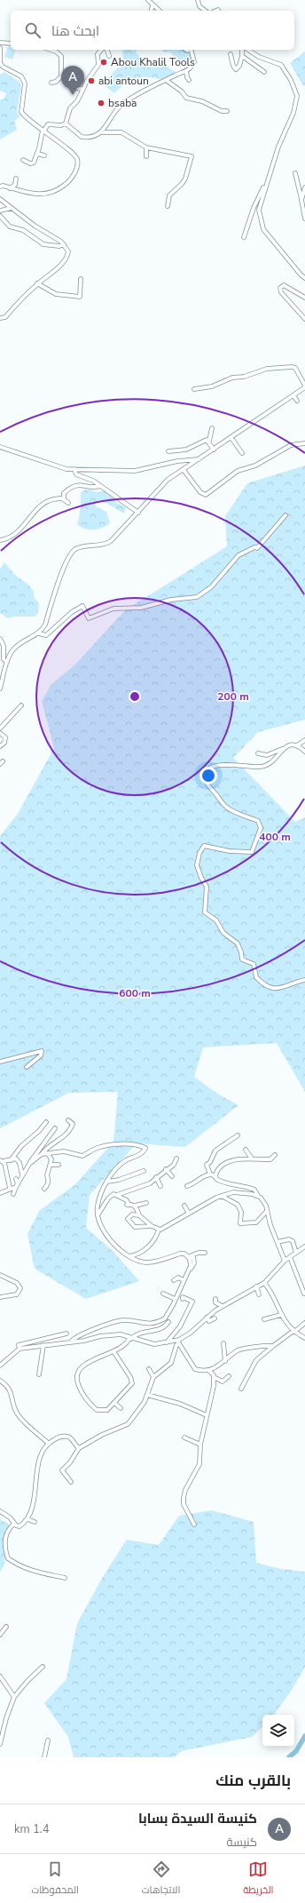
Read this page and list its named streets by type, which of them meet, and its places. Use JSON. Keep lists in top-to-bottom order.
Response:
{
  "places": ["Abou Khalil Tools", "abi antoun", "bsaba"],
  "page": {
    "search": "ابحث هنا",
    "pins": "A",
    "heading": "بالقرب منك",
    "list": [
      {
        "mark": "A",
        "name": "كنيسة السيدة بسابا",
        "note": "كنيسة",
        "value": "1.4 km"
      }
    ],
    "nav": ["الخريطة", "الاتجاهات", "المحفوظات"]
  },
  "rings": ["200 m", "400 m", "600 m"]
}
